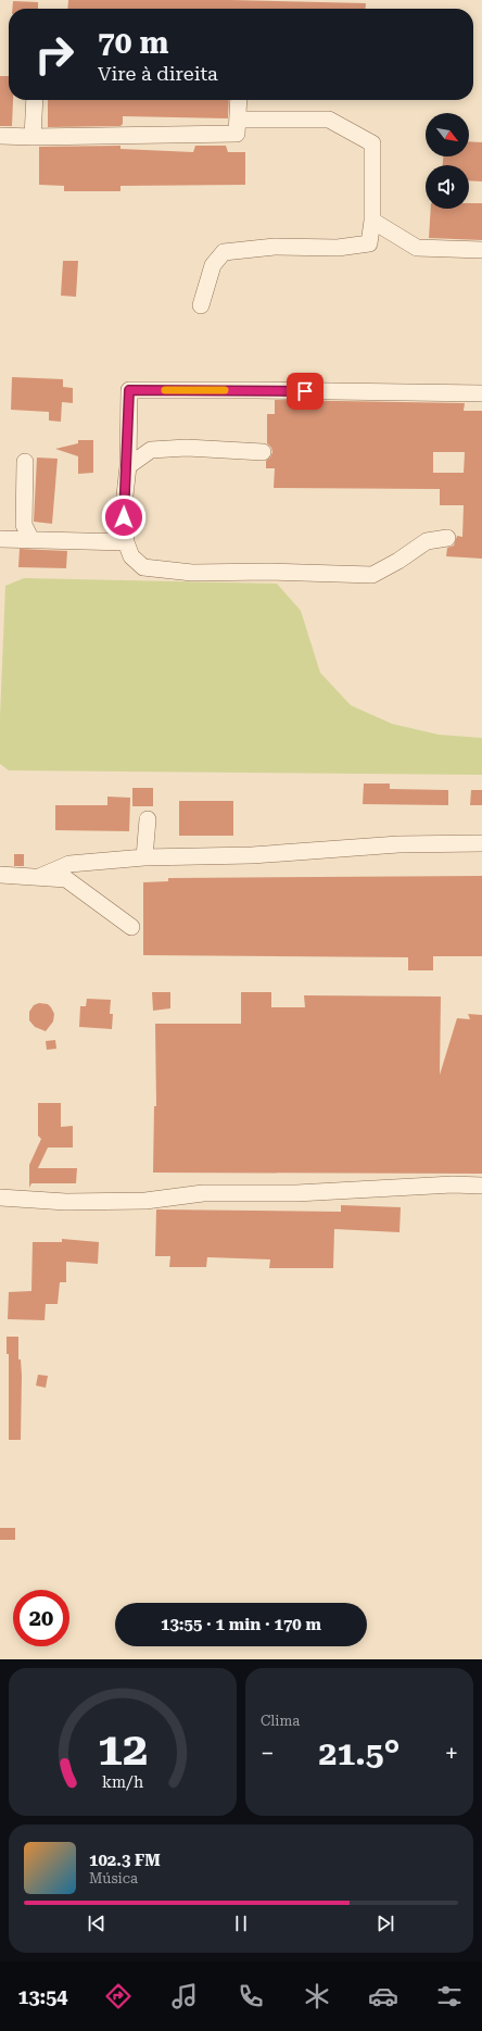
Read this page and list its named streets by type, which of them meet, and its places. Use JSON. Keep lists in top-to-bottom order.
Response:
{
  "north": "bottom right",
  "page": {
    "turn": ["70 m", "Vire à direita"],
    "limit": "20",
    "trip": "13:55 · 1 min · 170 m",
    "tile": "Clima",
    "heat": ["−", "21.5°", "+"],
    "song": ["102.3 FM", "Música"],
    "tabs": "13:54",
    "gauge": ["12", "km/h"]
  }
}
